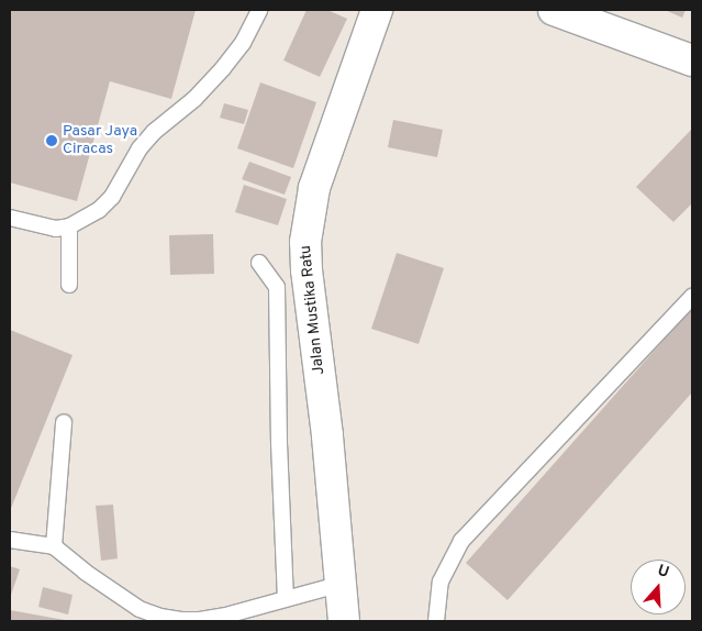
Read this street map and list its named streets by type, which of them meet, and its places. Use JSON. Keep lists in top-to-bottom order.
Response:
{
  "streets": {
    "street": ["Jalan Mustika Ratu"]
  },
  "places": ["Pasar Jaya Ciracas"],
  "north": "top"
}
